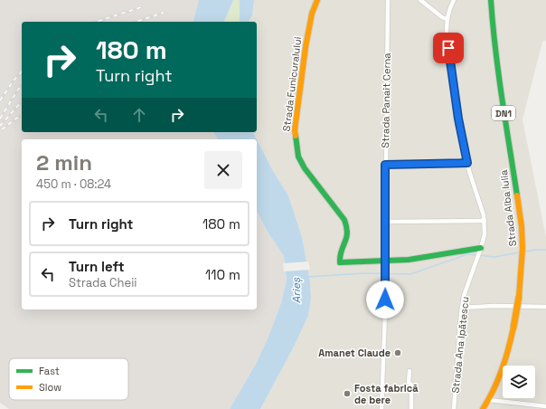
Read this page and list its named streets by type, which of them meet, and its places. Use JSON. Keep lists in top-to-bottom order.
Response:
{
  "streets": {
    "street": [
      "Strada Funicuralului",
      "Strada Panait Cerna",
      "DN1",
      "Strada Alba Iulia",
      "Strada Ana Ipătescu"
    ]
  },
  "crossings": [
    ["Strada Funicuralului", "Strada Ana Ipătescu"]
  ],
  "water": ["Arieș"],
  "places": ["Amanet Claude", "Fosta fabrică de bere"],
  "legend": ["Fast", "Slow"],
  "page": {
    "turn": ["180 m", "Turn right"],
    "heading": ["2 min", "450 m · 08:24"],
    "list": [
      {
        "name": "Turn right",
        "value": "180 m"
      },
      {
        "name": "Turn left",
        "note": "Strada Cheii",
        "value": "110 m"
      }
    ]
  }
}
